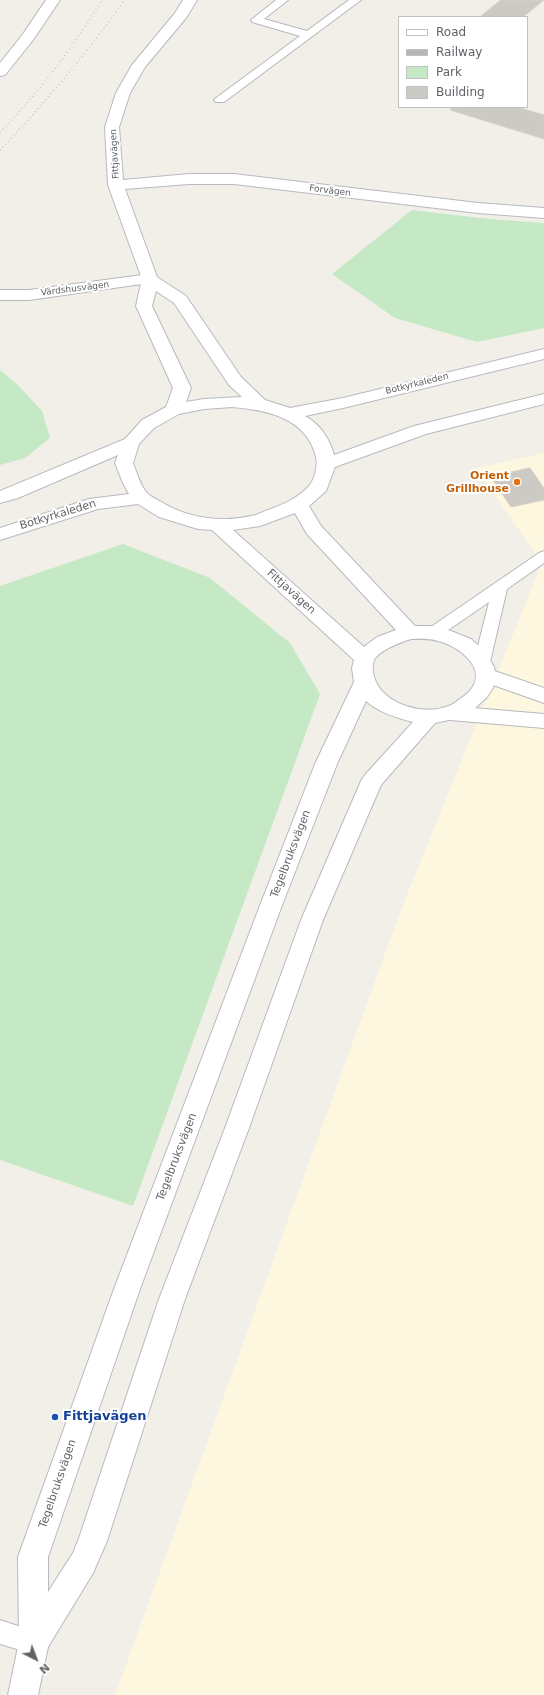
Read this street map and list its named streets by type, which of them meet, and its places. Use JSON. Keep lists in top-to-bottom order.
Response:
{
  "streets": {
    "street": [
      "Fittjavägen",
      "Forvägen",
      "Värdshusvägen",
      "Botkyrkaleden",
      "Tegelbruksvägen"
    ]
  },
  "crossings": [
    ["Fittjavägen", "Forvägen"],
    ["Fittjavägen", "Värdshusvägen"],
    ["Fittjavägen", "Botkyrkaleden"],
    ["Fittjavägen", "Tegelbruksvägen"]
  ],
  "places": ["Orient Grillhouse", "Fittjavägen"],
  "legend": [
    "Road",
    "Railway",
    "Park",
    "Building"
  ],
  "north": "bottom right"
}
